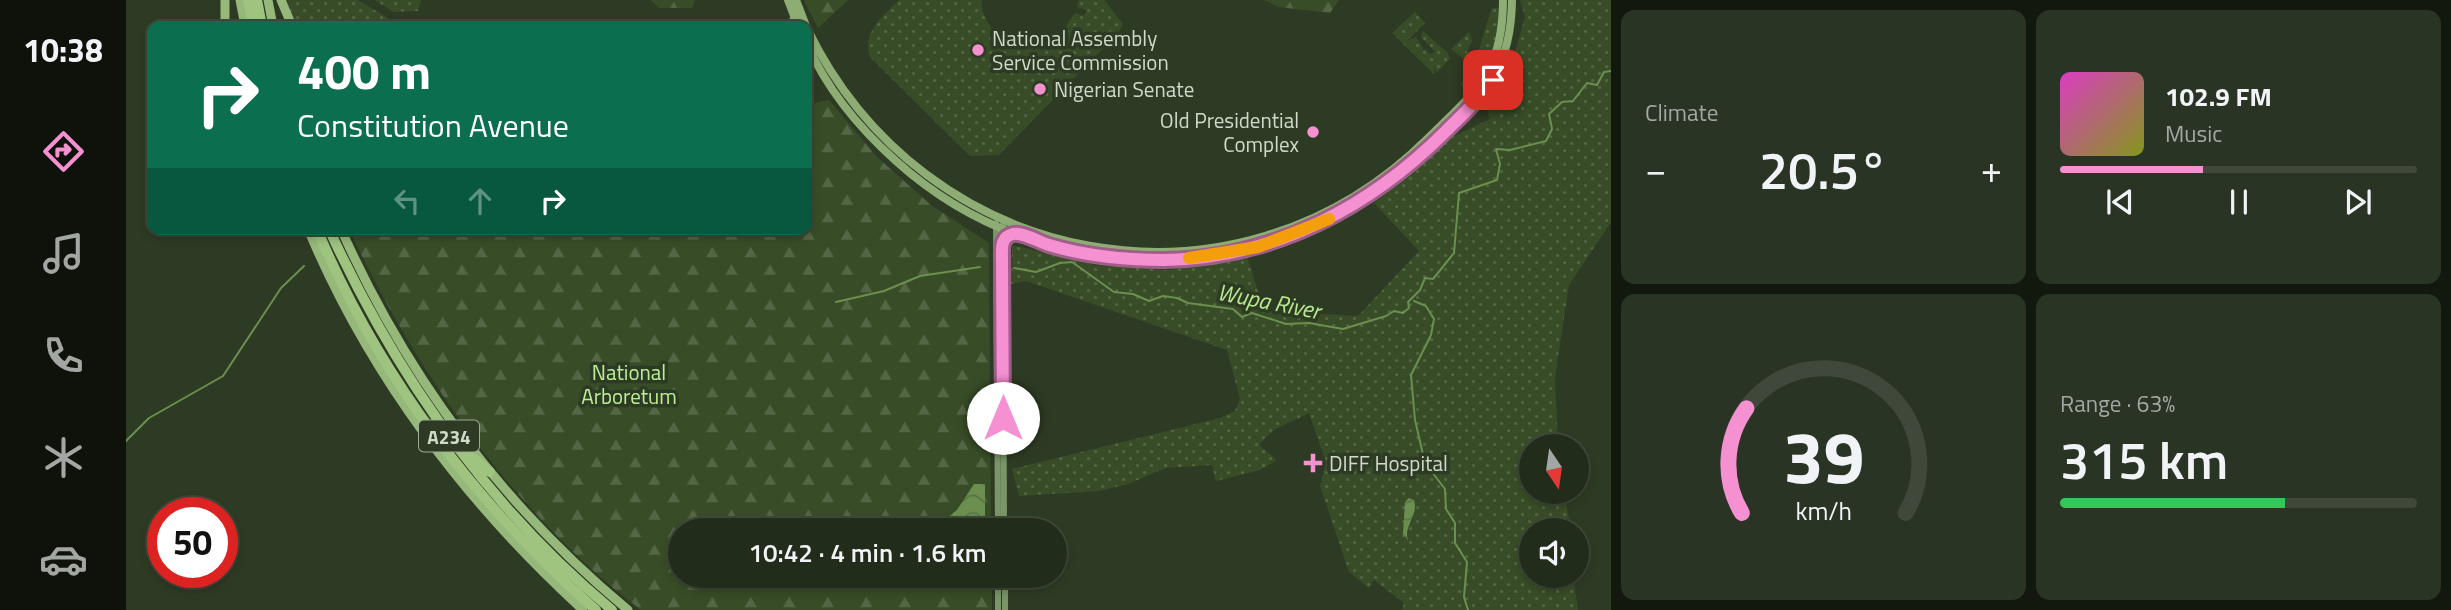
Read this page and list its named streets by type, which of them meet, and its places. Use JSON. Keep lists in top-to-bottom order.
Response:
{
  "streets": {
    "highway": ["A234"]
  },
  "water": ["Wupa River"],
  "parks": ["National Arboretum"],
  "places": {
    "other": ["National Assembly Service Commission", "Nigerian Senate", "Old Presidential Complex"],
    "health": ["DIFF Hospital"]
  },
  "north": "bottom",
  "page": {
    "tabs": "10:38",
    "tile": [
      "Climate",
      ["Range · 63%", "315 km"]
    ],
    "turn": ["400 m", "Constitution Avenue"],
    "song": ["102.9 FM", "Music"],
    "heat": ["−", "20.5°", "+"],
    "limit": "50",
    "trip": "10:42 · 4 min · 1.6 km",
    "gauge": ["39", "km/h"]
  }
}
